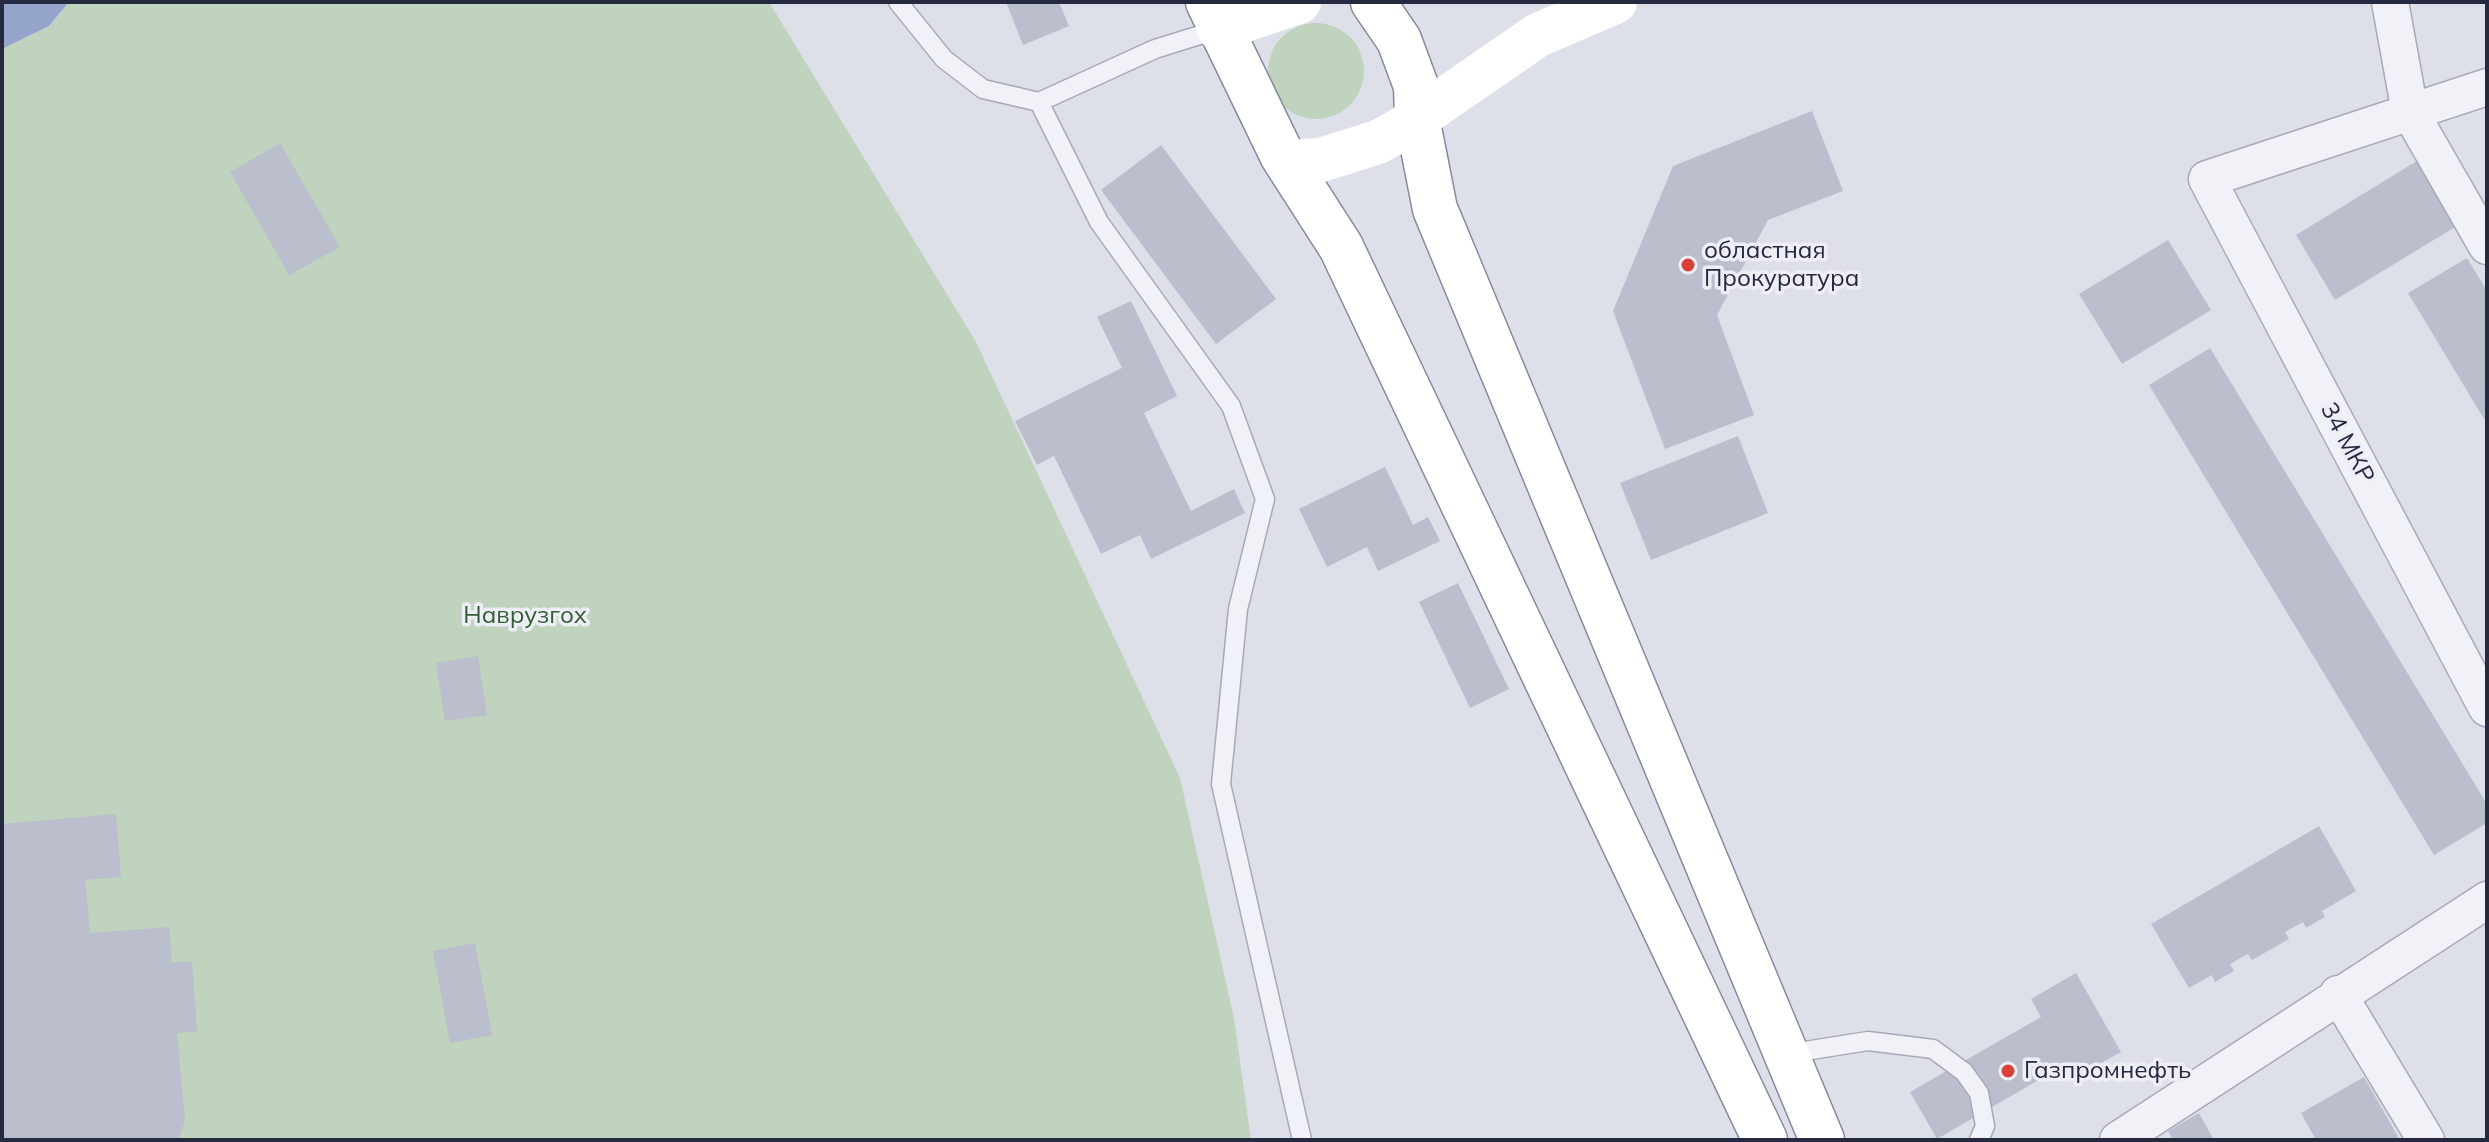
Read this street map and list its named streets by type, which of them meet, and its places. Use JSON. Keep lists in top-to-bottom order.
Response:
{
  "streets": {
    "street": ["34 МКР"]
  },
  "parks": ["Наврузгох"],
  "places": ["областная Прокуратура", "Газпромнефть"]
}
